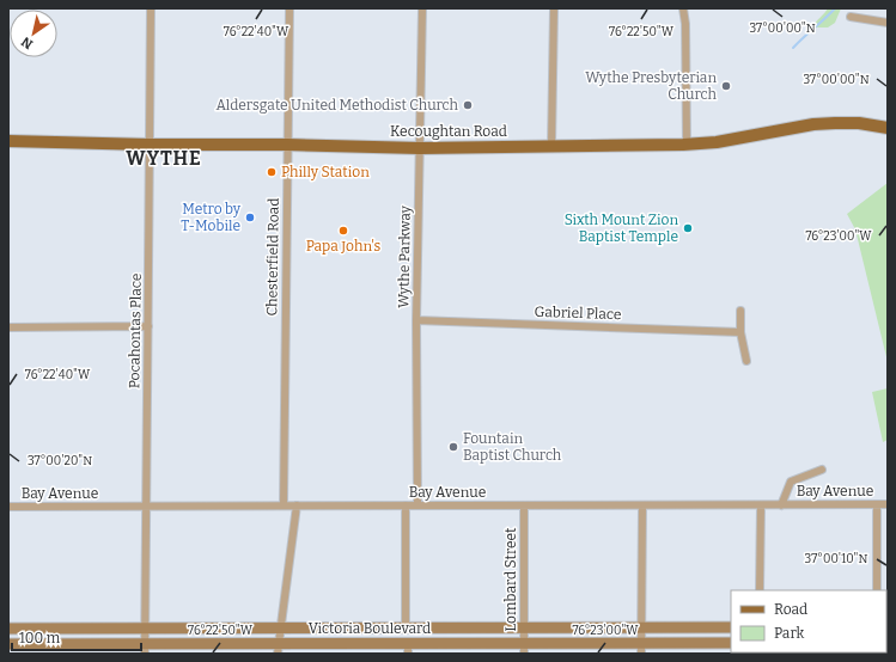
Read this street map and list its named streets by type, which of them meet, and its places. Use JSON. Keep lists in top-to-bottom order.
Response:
{
  "streets": {
    "main road": ["Kecoughtan Road", "Victoria Boulevard"],
    "street": [
      "Chesterfield Road",
      "Wythe Parkway",
      "Gabriel Place",
      "Pocahontas Place",
      "Bay Avenue",
      "Lombard Street"
    ]
  },
  "crossings": [
    ["Kecoughtan Road", "Chesterfield Road"],
    ["Kecoughtan Road", "Wythe Parkway"],
    ["Kecoughtan Road", "Pocahontas Place"],
    ["Chesterfield Road", "Bay Avenue"],
    ["Wythe Parkway", "Gabriel Place"],
    ["Wythe Parkway", "Bay Avenue"],
    ["Pocahontas Place", "Bay Avenue"],
    ["Pocahontas Place", "Victoria Boulevard"],
    ["Bay Avenue", "Lombard Street"],
    ["Lombard Street", "Victoria Boulevard"]
  ],
  "districts": ["WYTHE"],
  "places": [
    "Wythe Presbyterian Church",
    "Aldersgate United Methodist Church",
    "Philly Station",
    "Metro by T-Mobile",
    "Sixth Mount Zion Baptist Temple",
    "Papa John's",
    "Fountain Baptist Church"
  ],
  "legend": ["Road", "Park"],
  "scale_bar": "100 m",
  "north": "bottom left",
  "coordinates": [
    "37°00'00\"N",
    "76°22'40\"W",
    "76°22'50\"W",
    "76°23'00\"W",
    "37°00'20\"N",
    "37°00'10\"N"
  ]
}
